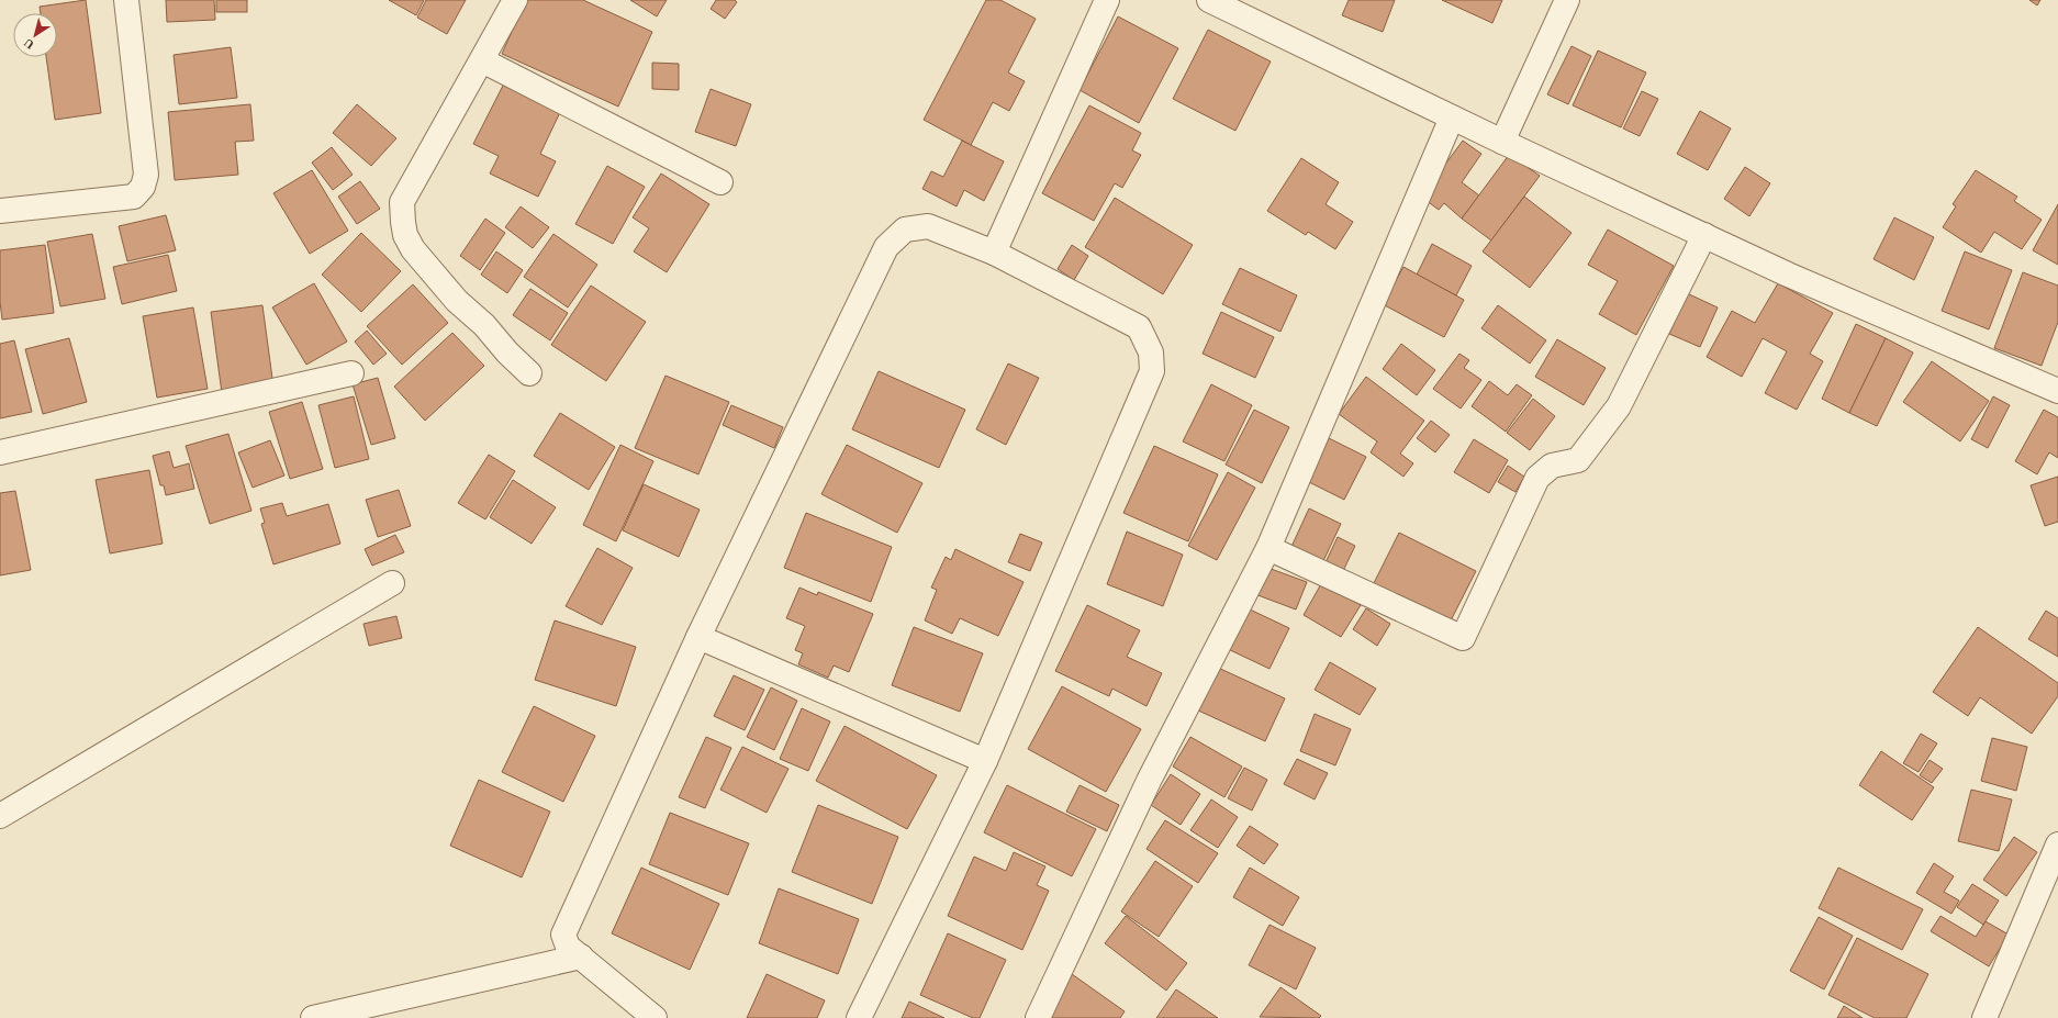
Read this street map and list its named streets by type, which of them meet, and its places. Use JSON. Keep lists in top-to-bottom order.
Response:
{
  "north": "bottom left"
}
